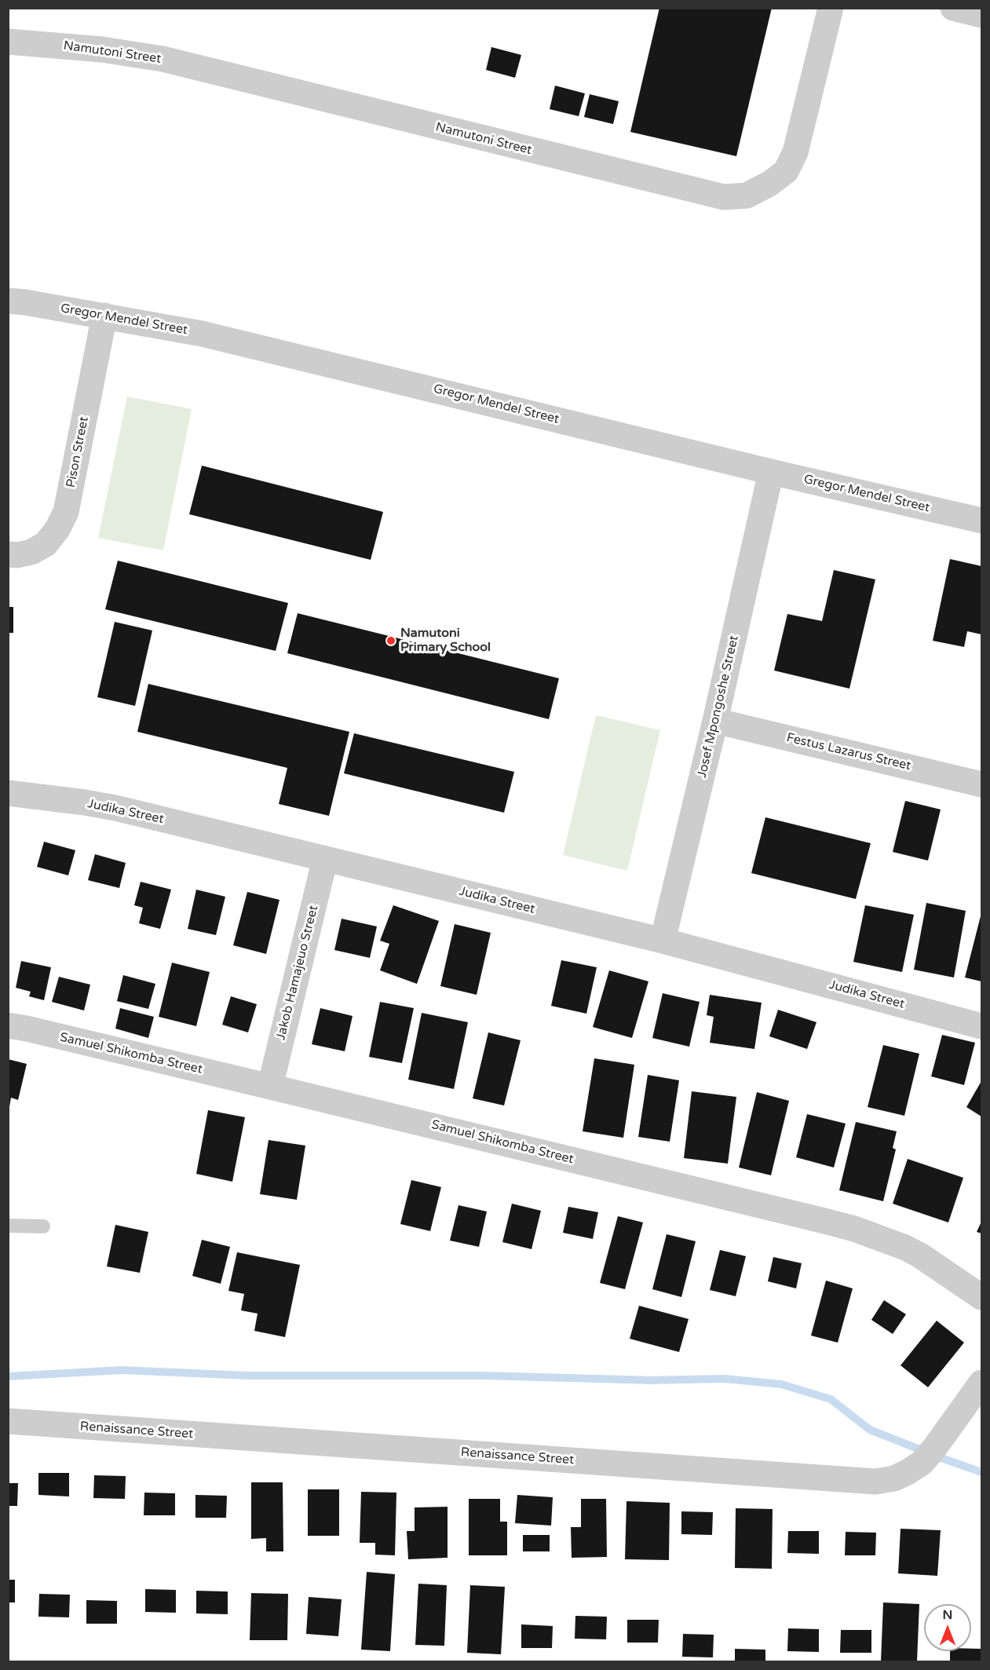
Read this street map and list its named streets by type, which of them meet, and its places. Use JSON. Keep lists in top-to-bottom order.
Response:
{
  "streets": {
    "street": [
      "Namutoni Street",
      "Gregor Mendel Street",
      "Pison Street",
      "Josef Mpongoshe Street",
      "Festus Lazarus Street",
      "Judika Street",
      "Jakob Hamajeuo Street",
      "Samuel Shikomba Street",
      "Renaissance Street"
    ]
  },
  "crossings": [
    ["Gregor Mendel Street", "Pison Street"],
    ["Gregor Mendel Street", "Josef Mpongoshe Street"],
    ["Josef Mpongoshe Street", "Festus Lazarus Street"],
    ["Josef Mpongoshe Street", "Judika Street"],
    ["Judika Street", "Jakob Hamajeuo Street"],
    ["Jakob Hamajeuo Street", "Samuel Shikomba Street"]
  ],
  "places": ["Namutoni Primary School"],
  "north": "top"
}
